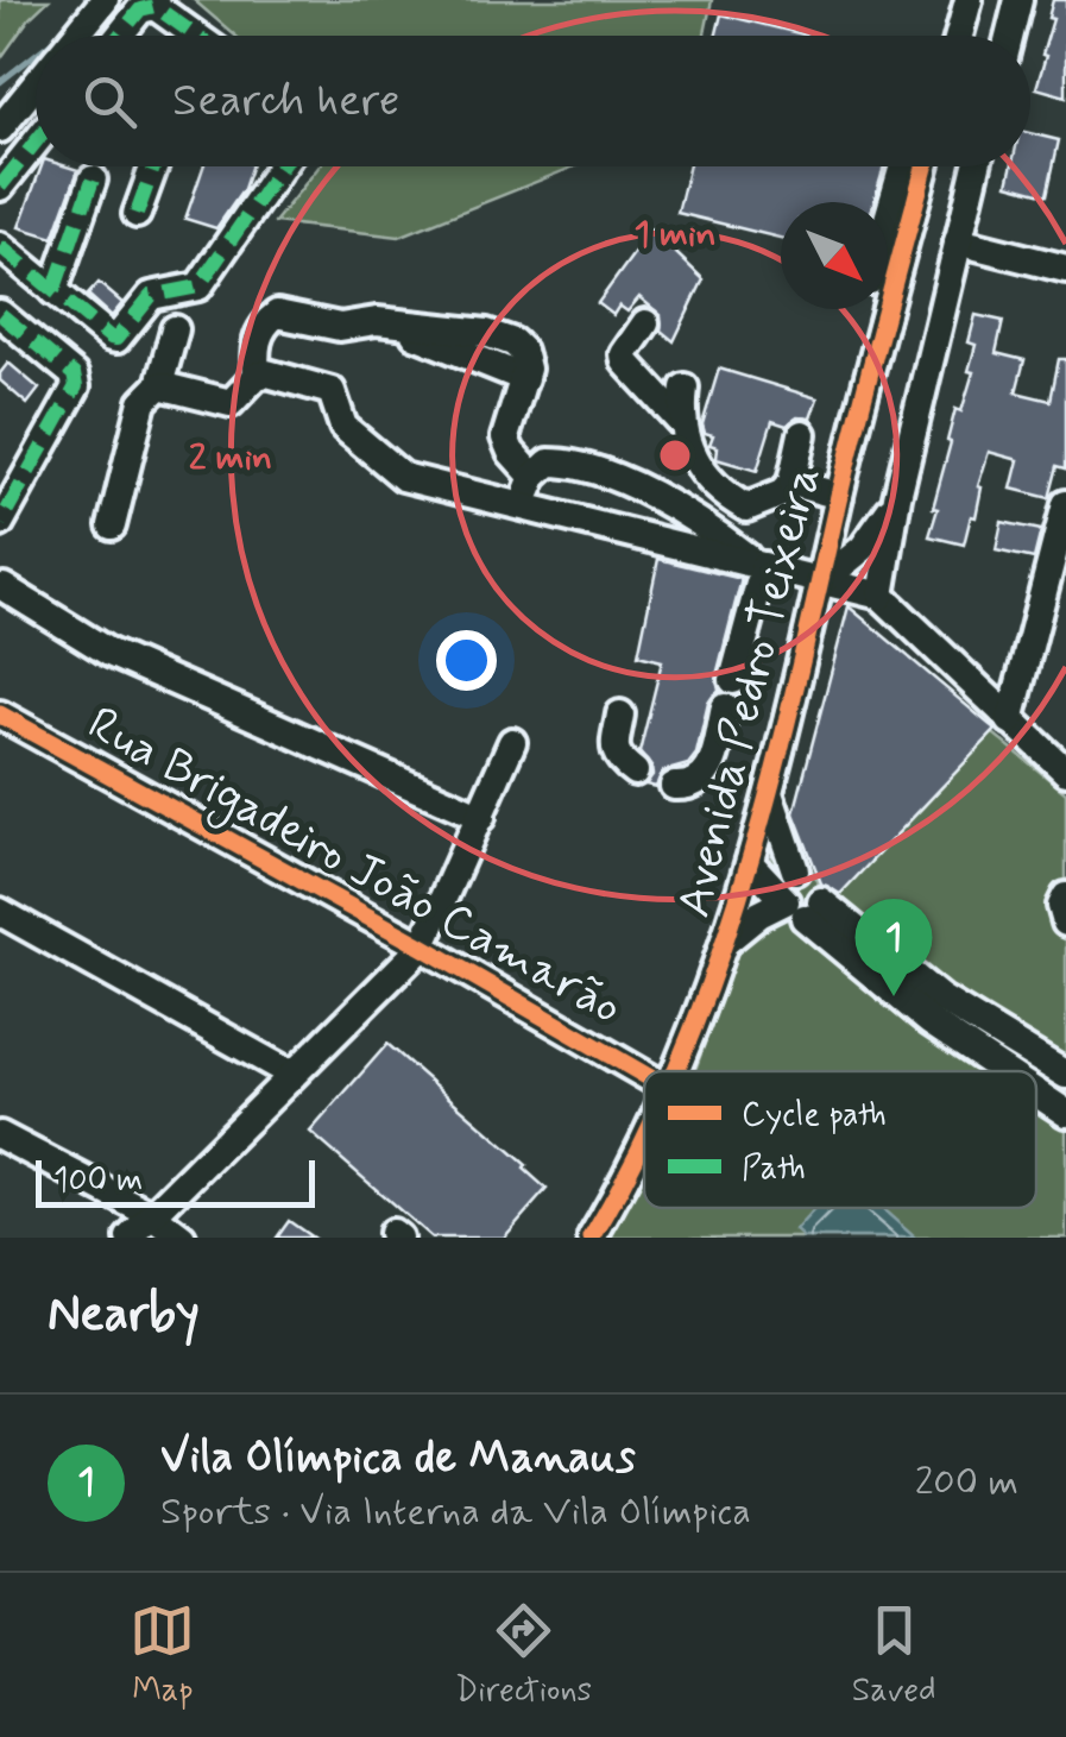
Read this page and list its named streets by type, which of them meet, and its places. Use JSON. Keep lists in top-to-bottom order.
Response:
{
  "streets": {
    "street": ["Avenida Pedro Teixeira", "Rua Brigadeiro João Camarão"]
  },
  "legend": ["Cycle path", "Path"],
  "scale_bar": "100 m",
  "north": "bottom right",
  "page": {
    "search": "Search here",
    "pins": "1",
    "scale": "100 m",
    "heading": "Nearby",
    "list": [
      {
        "mark": "1",
        "name": "Vila Olímpica de Manaus",
        "note": "Sports · Via Interna da Vila Olímpica",
        "value": "200 m"
      }
    ],
    "nav": ["Map", "Directions", "Saved"]
  },
  "rings": ["1 min", "2 min"]
}
